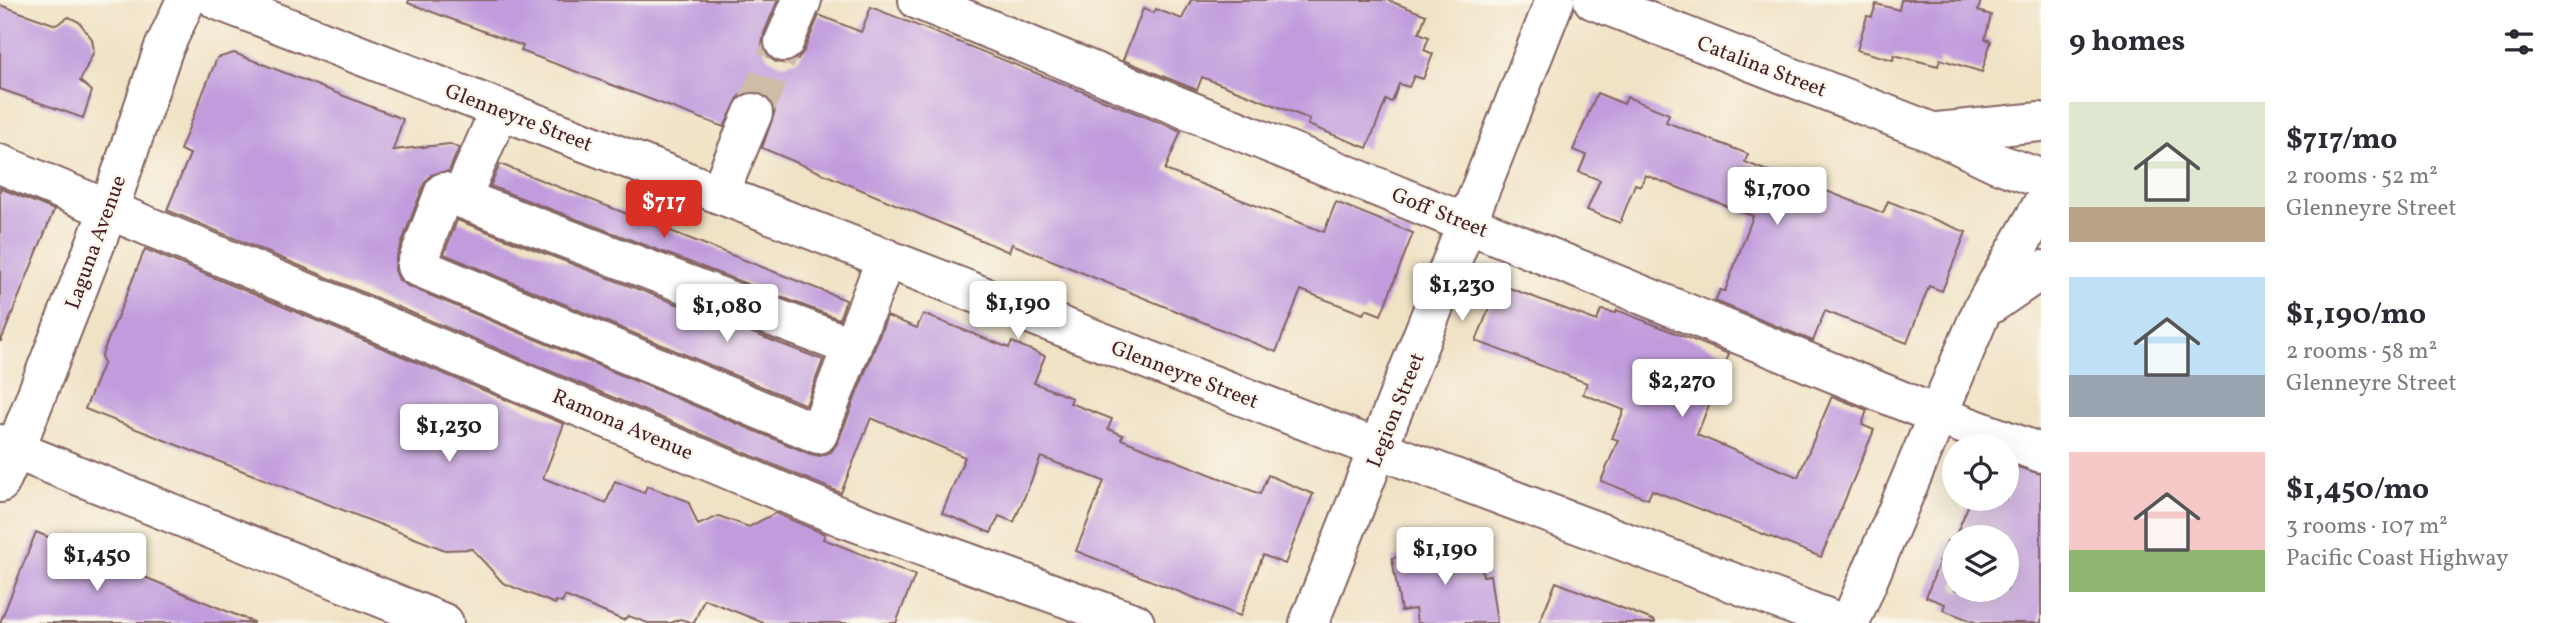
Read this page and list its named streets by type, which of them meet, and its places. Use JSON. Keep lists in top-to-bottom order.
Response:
{
  "streets": {
    "main road": [
      "Catalina Street",
      "Glenneyre Street",
      "Goff Street",
      "Laguna Avenue",
      "Legion Street",
      "Ramona Avenue"
    ]
  },
  "crossings": [
    ["Glenneyre Street", "Legion Street"],
    ["Goff Street", "Legion Street"],
    ["Laguna Avenue", "Ramona Avenue"]
  ],
  "page": {
    "heading": "9 homes",
    "list": [
      {
        "name": "$717/mo",
        "note": "2 rooms · 52 m² · Glenneyre Street"
      },
      {
        "name": "$1,190/mo",
        "note": "2 rooms · 58 m² · Glenneyre Street"
      },
      {
        "name": "$1,450/mo",
        "note": "3 rooms · 107 m² · Pacific Coast Highway"
      }
    ],
    "price": [
      "$1,700",
      "$717",
      "$1,230",
      "$1,190",
      "$1,080",
      "$2,270",
      "$1,230",
      "$1,190",
      "$1,450"
    ]
  }
}
